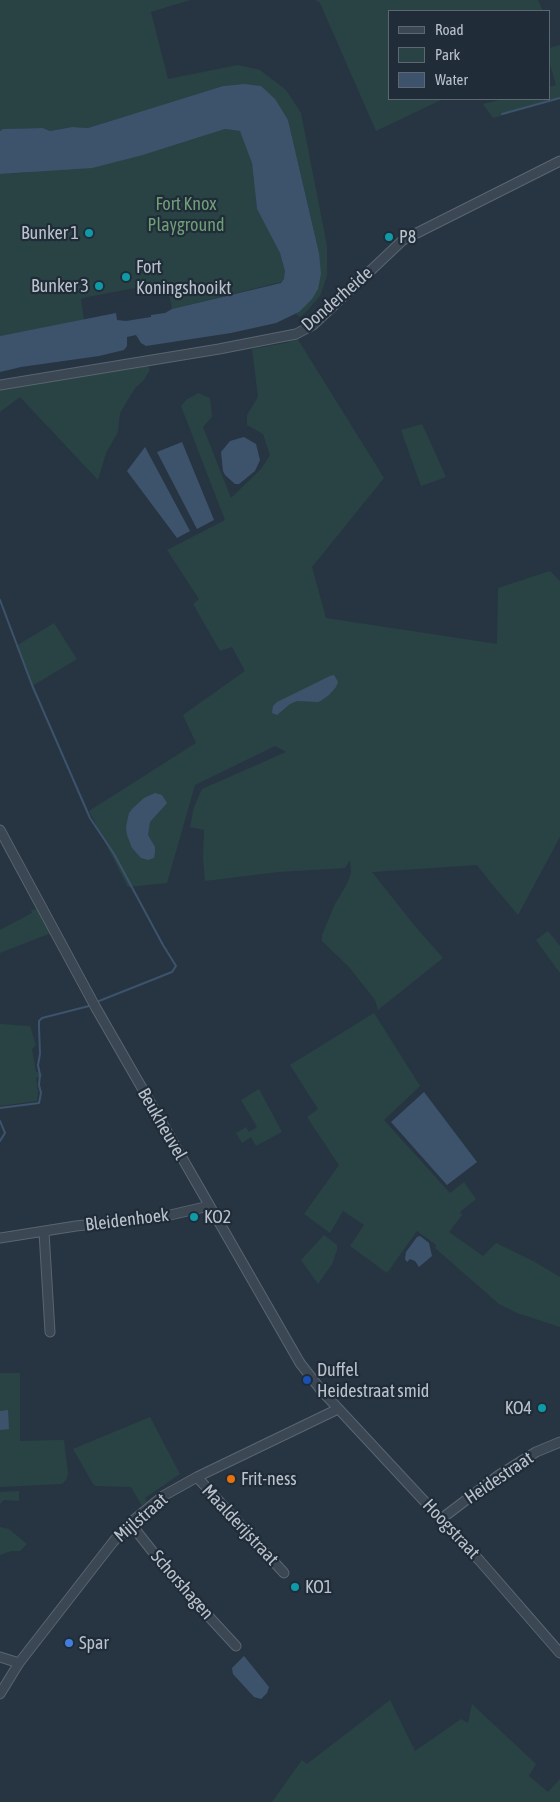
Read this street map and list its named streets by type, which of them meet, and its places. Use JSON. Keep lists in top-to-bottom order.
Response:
{
  "streets": {
    "street": [
      "Donderheide",
      "Beukheuvel",
      "Bleidenhoek",
      "Heidestraat",
      "Mijlstraat",
      "Maalderijstraat",
      "Hoogstraat",
      "Schorshagen"
    ]
  },
  "crossings": [
    ["Beukheuvel", "Bleidenhoek"],
    ["Beukheuvel", "Mijlstraat"],
    ["Beukheuvel", "Hoogstraat"],
    ["Heidestraat", "Hoogstraat"],
    ["Mijlstraat", "Maalderijstraat"],
    ["Mijlstraat", "Hoogstraat"],
    ["Mijlstraat", "Schorshagen"]
  ],
  "parks": ["Fort Knox Playground"],
  "places": [
    "Bunker 1",
    "P8",
    "Fort Koningshooikt",
    "Bunker 3",
    "KO2",
    "Duffel Heidestraat smid",
    "KO4",
    "Frit-ness",
    "KO1",
    "Spar"
  ],
  "legend": ["Road", "Park", "Water"]
}
